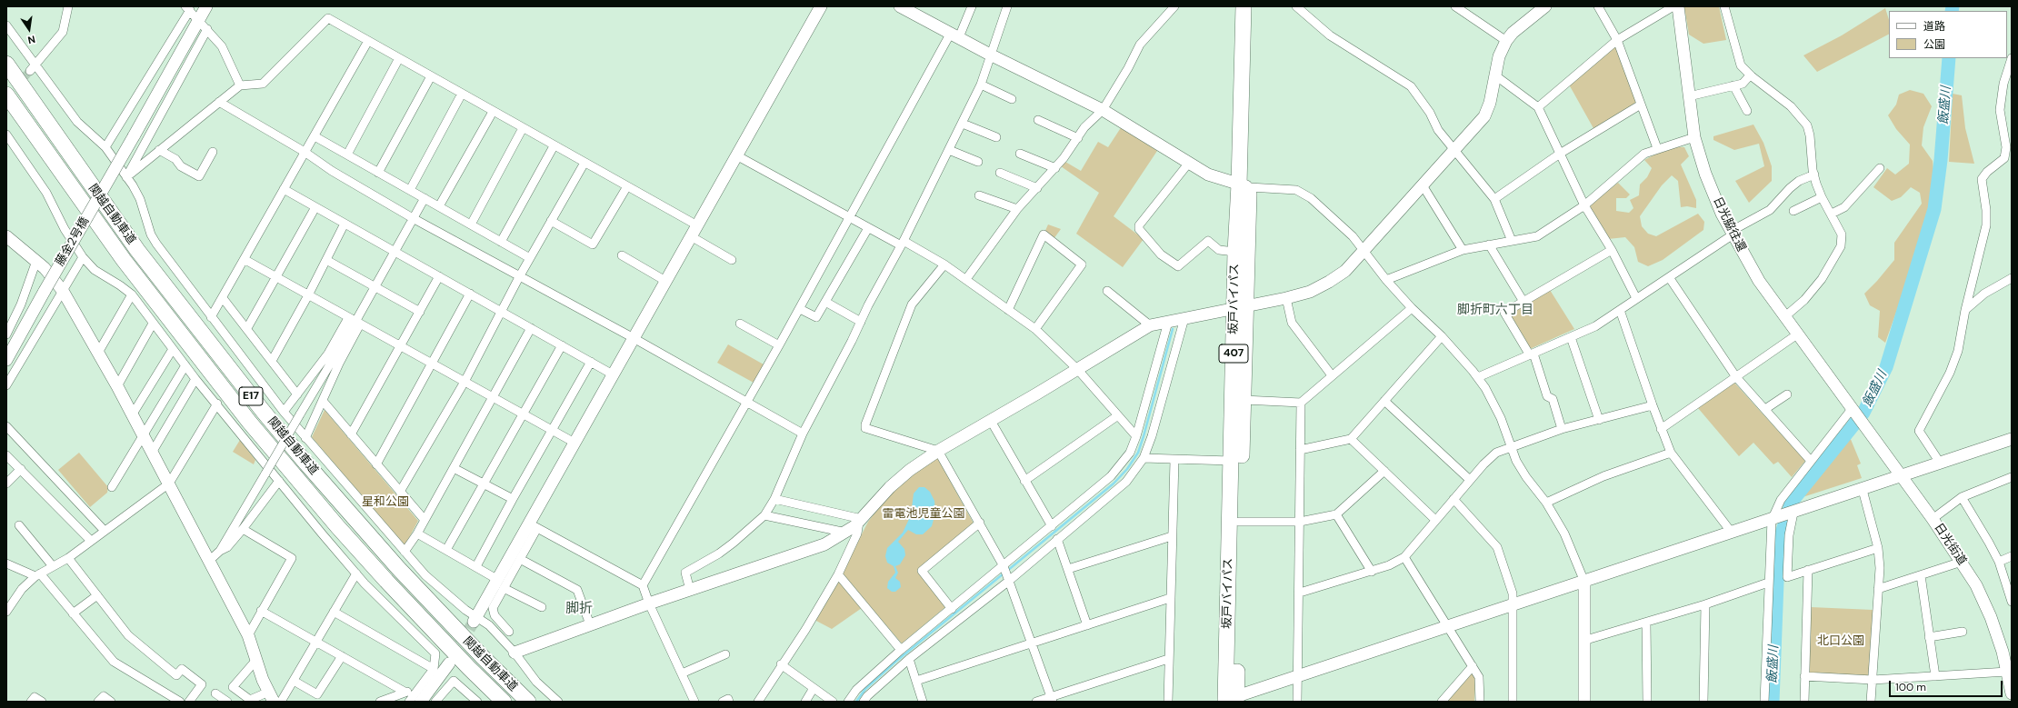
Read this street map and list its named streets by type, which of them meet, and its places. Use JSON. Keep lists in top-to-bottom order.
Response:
{
  "streets": {
    "highway": [
      "関越自動車道",
      "坂戸バイパス",
      "407",
      "E17"
    ],
    "street": ["日光脇往還", "藤金2号橋", "日光街道"]
  },
  "crossings": [
    ["日光脇往還", "日光街道"]
  ],
  "districts": ["脚折町六丁目", "脚折"],
  "water": ["飯盛川"],
  "parks": ["星和公園", "雷電池児童公園", "北口公園"],
  "legend": ["道路", "公園"],
  "scale_bar": "100 m",
  "north": "bottom"
}
